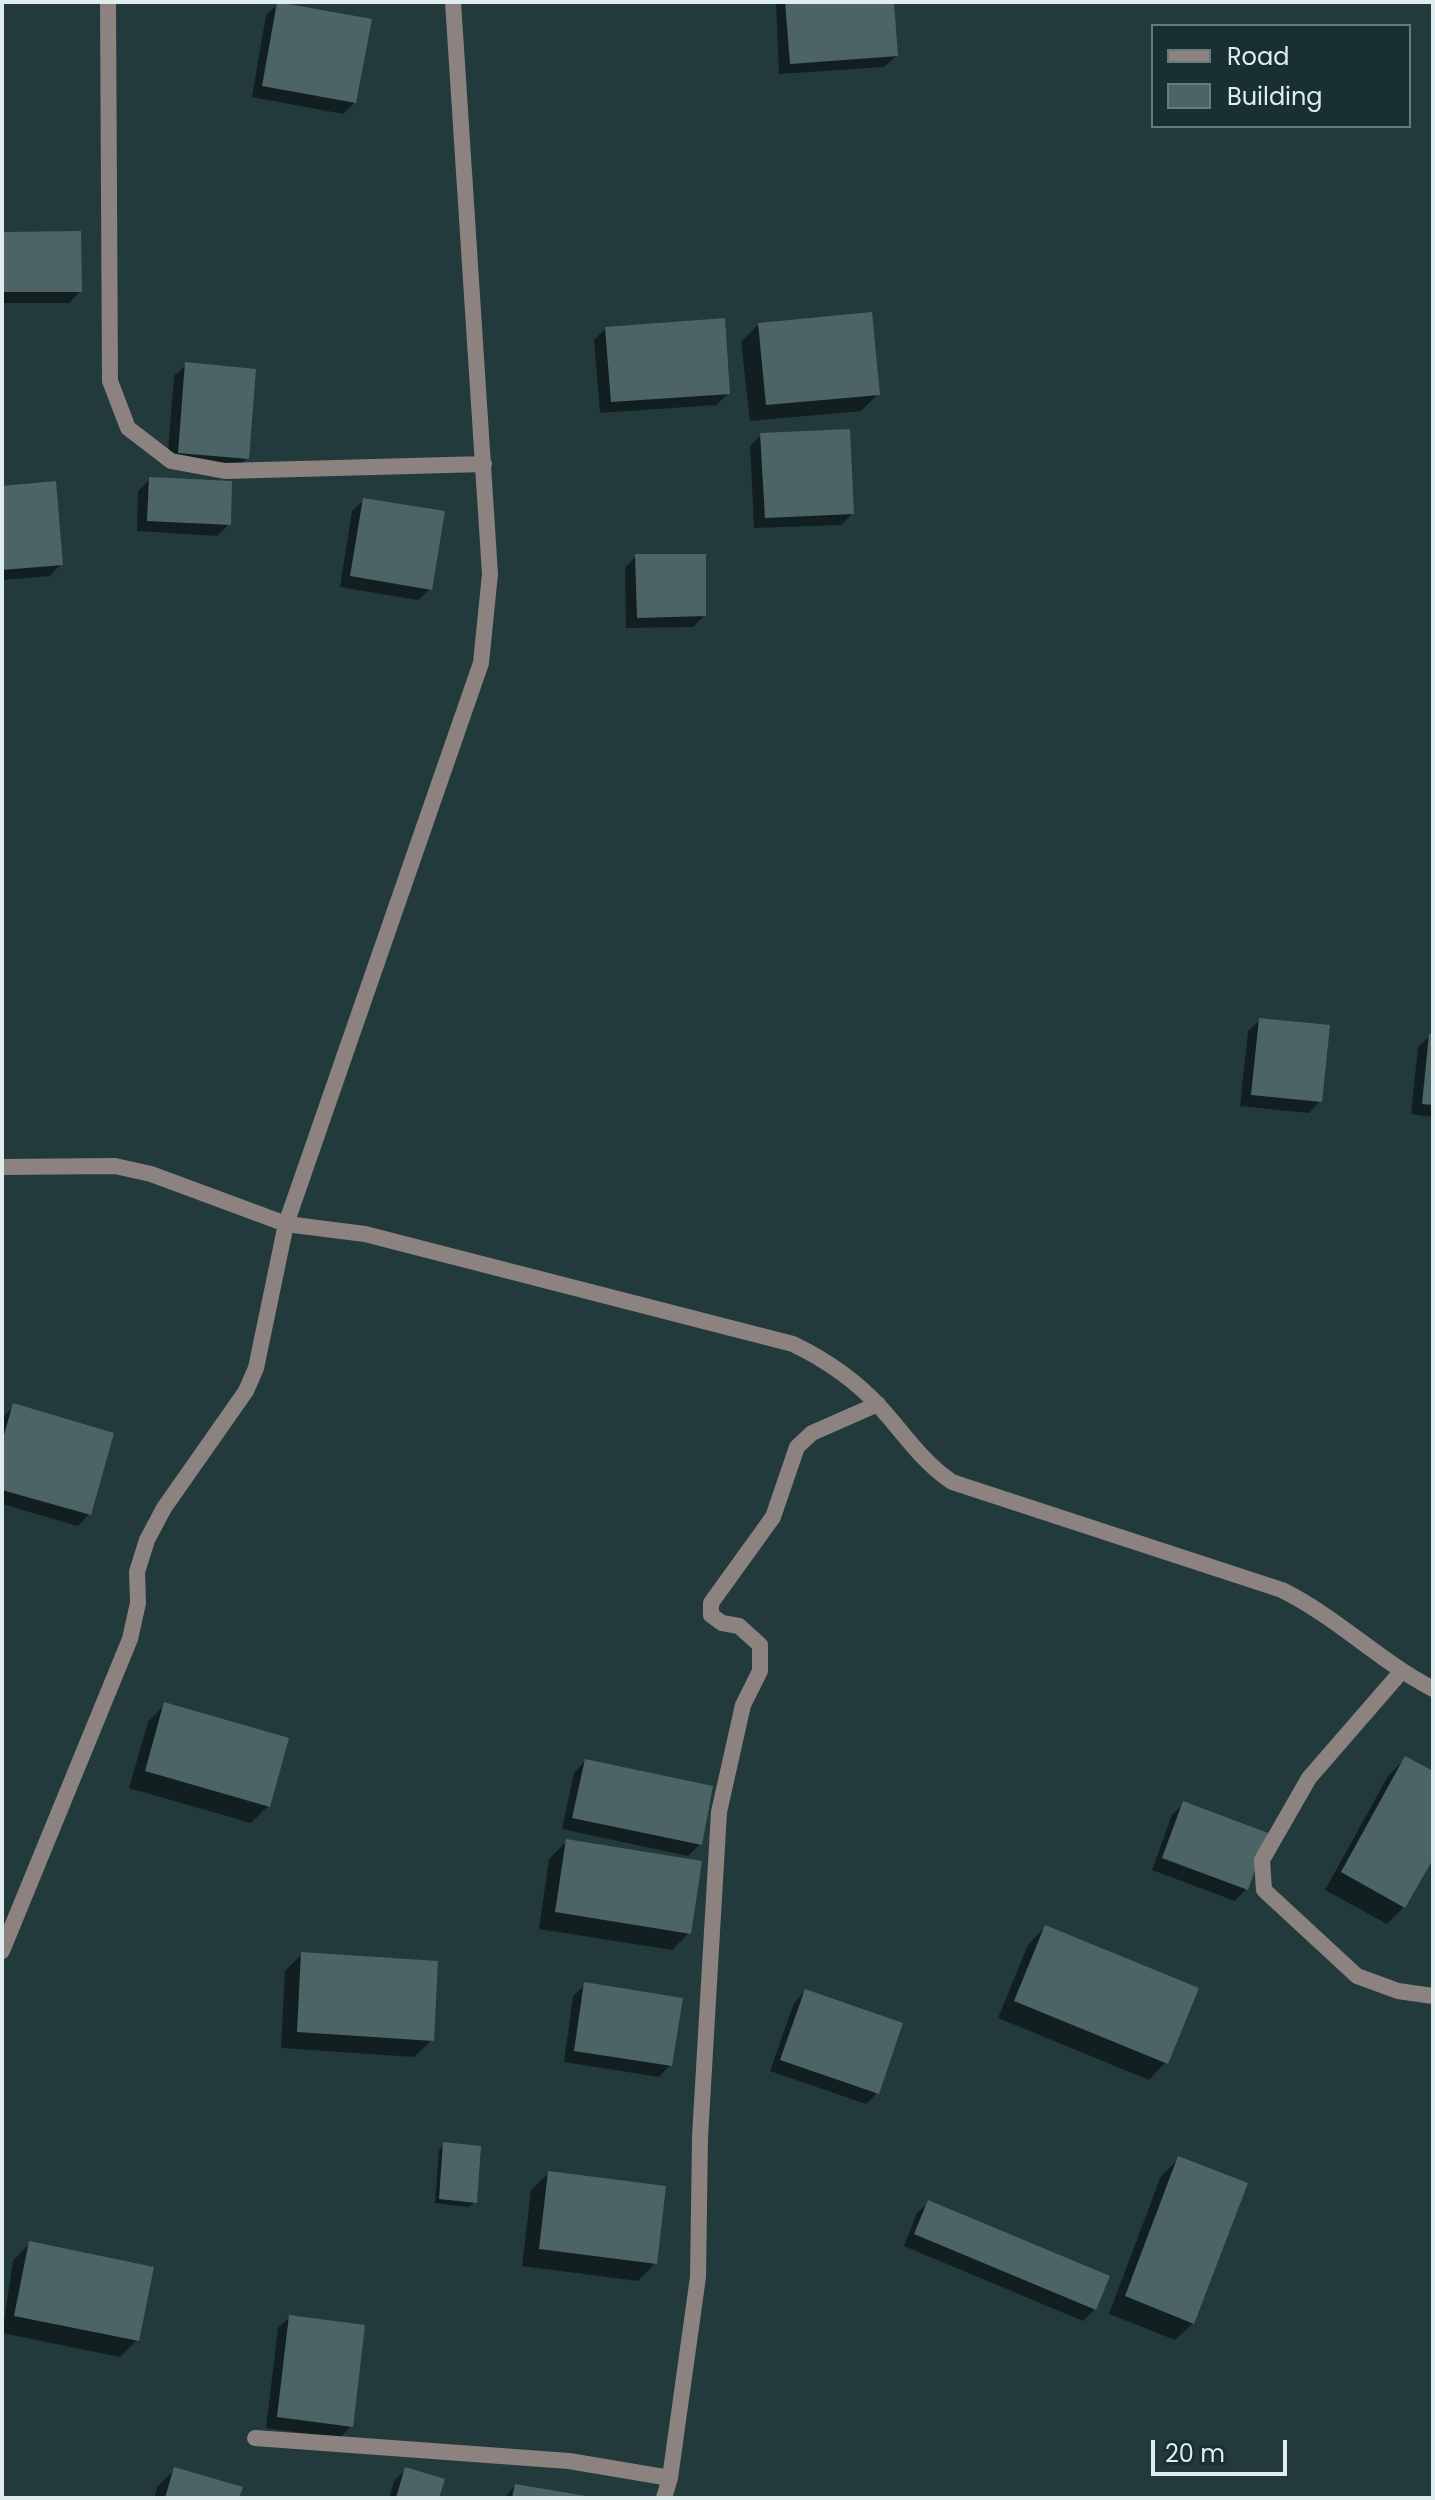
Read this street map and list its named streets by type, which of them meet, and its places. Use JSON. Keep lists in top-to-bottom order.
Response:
{
  "legend": ["Road", "Building"],
  "scale_bar": "20 m"
}
